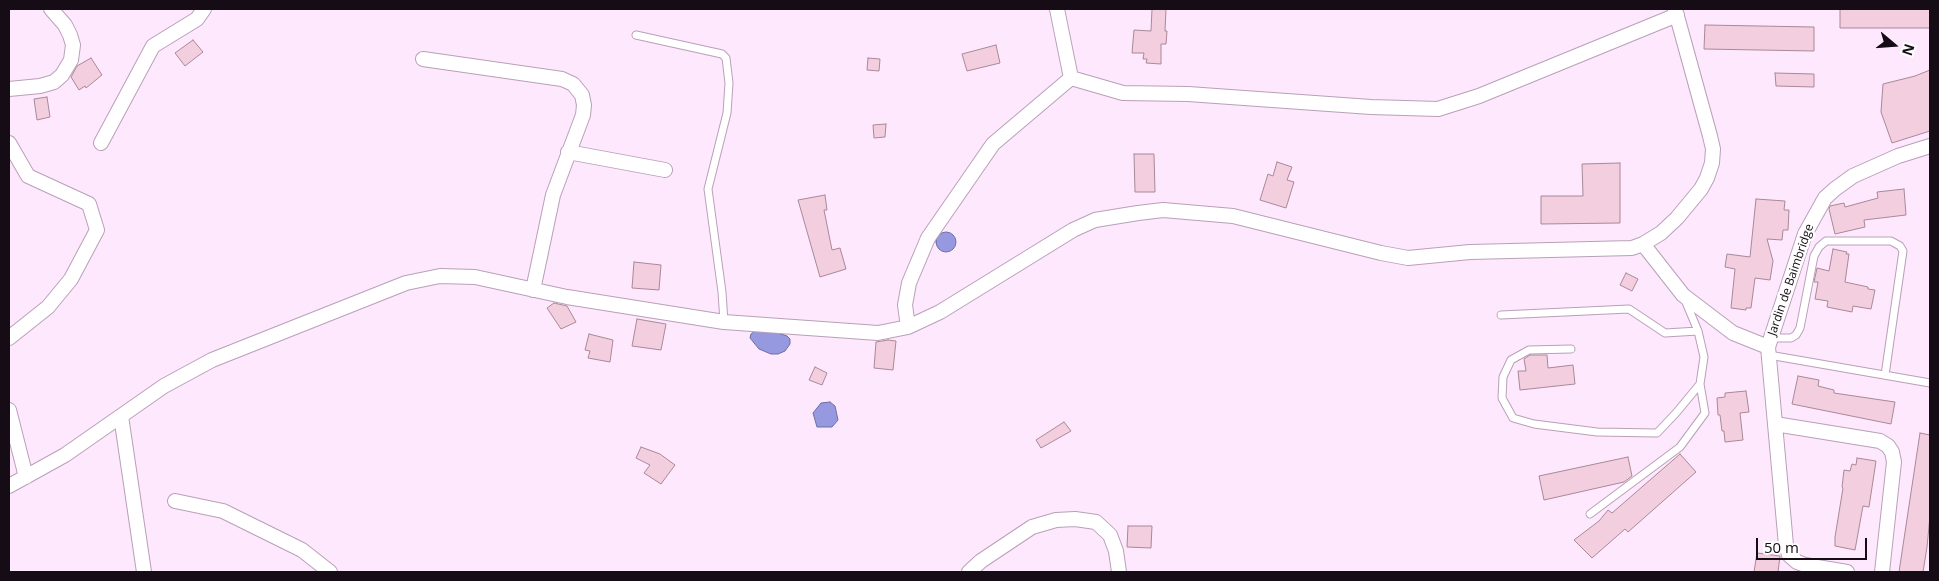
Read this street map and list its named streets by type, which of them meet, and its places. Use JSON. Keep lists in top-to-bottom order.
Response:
{
  "streets": {
    "street": ["Jardin de Baimbridge"]
  },
  "scale_bar": "50 m",
  "north": "right"
}
